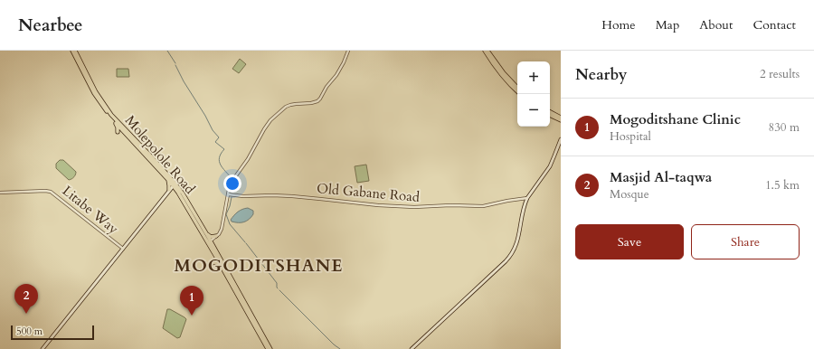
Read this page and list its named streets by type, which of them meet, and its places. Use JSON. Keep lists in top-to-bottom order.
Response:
{
  "streets": {
    "main road": ["Molepolole Road"],
    "street": ["Old Gabane Road", "Litabe Way"]
  },
  "districts": ["MOGODITSHANE"],
  "scale_bar": "500 m",
  "page": {
    "header": "Nearbee",
    "nav": [
      "Home",
      "Map",
      "About",
      "Contact"
    ],
    "heading": ["Nearby", "2 results"],
    "map_buttons": ["+", "−"],
    "list": [
      {
        "mark": "1",
        "name": "Mogoditshane Clinic",
        "note": "Hospital",
        "value": "830 m"
      },
      {
        "mark": "2",
        "name": "Masjid Al-taqwa",
        "note": "Mosque",
        "value": "1.5 km"
      }
    ],
    "buttons": ["Save", "Share"],
    "pins": ["2", "1"],
    "scale": "500 m"
  }
}
